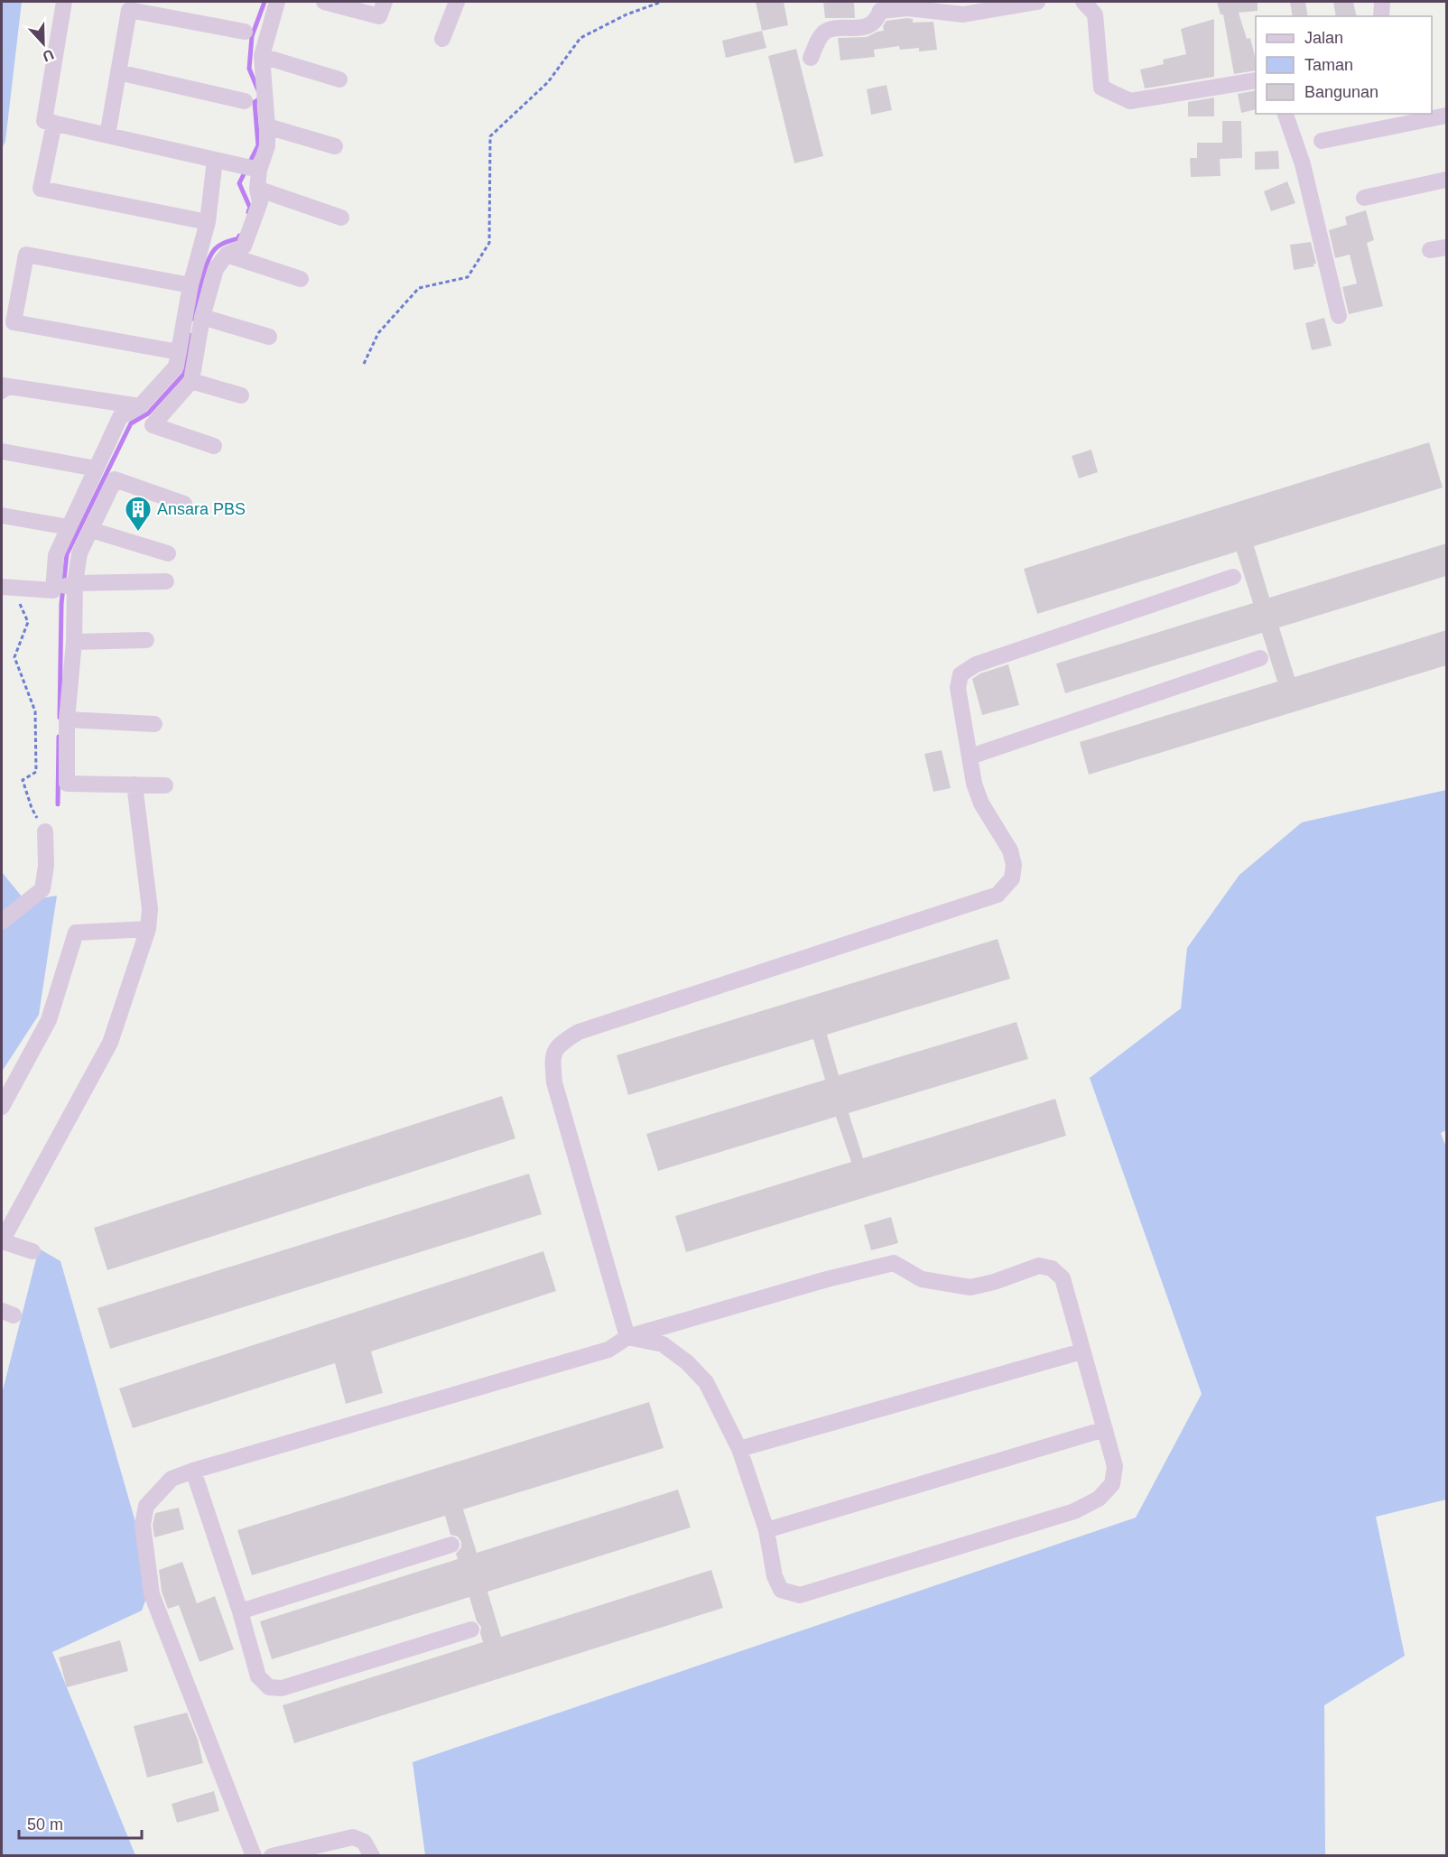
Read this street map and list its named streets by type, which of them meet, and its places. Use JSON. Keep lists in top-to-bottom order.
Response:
{
  "places": {
    "building": ["Ansara PBS"]
  },
  "legend": ["Jalan", "Taman", "Bangunan"],
  "scale_bar": "50 m",
  "north": "bottom"
}
